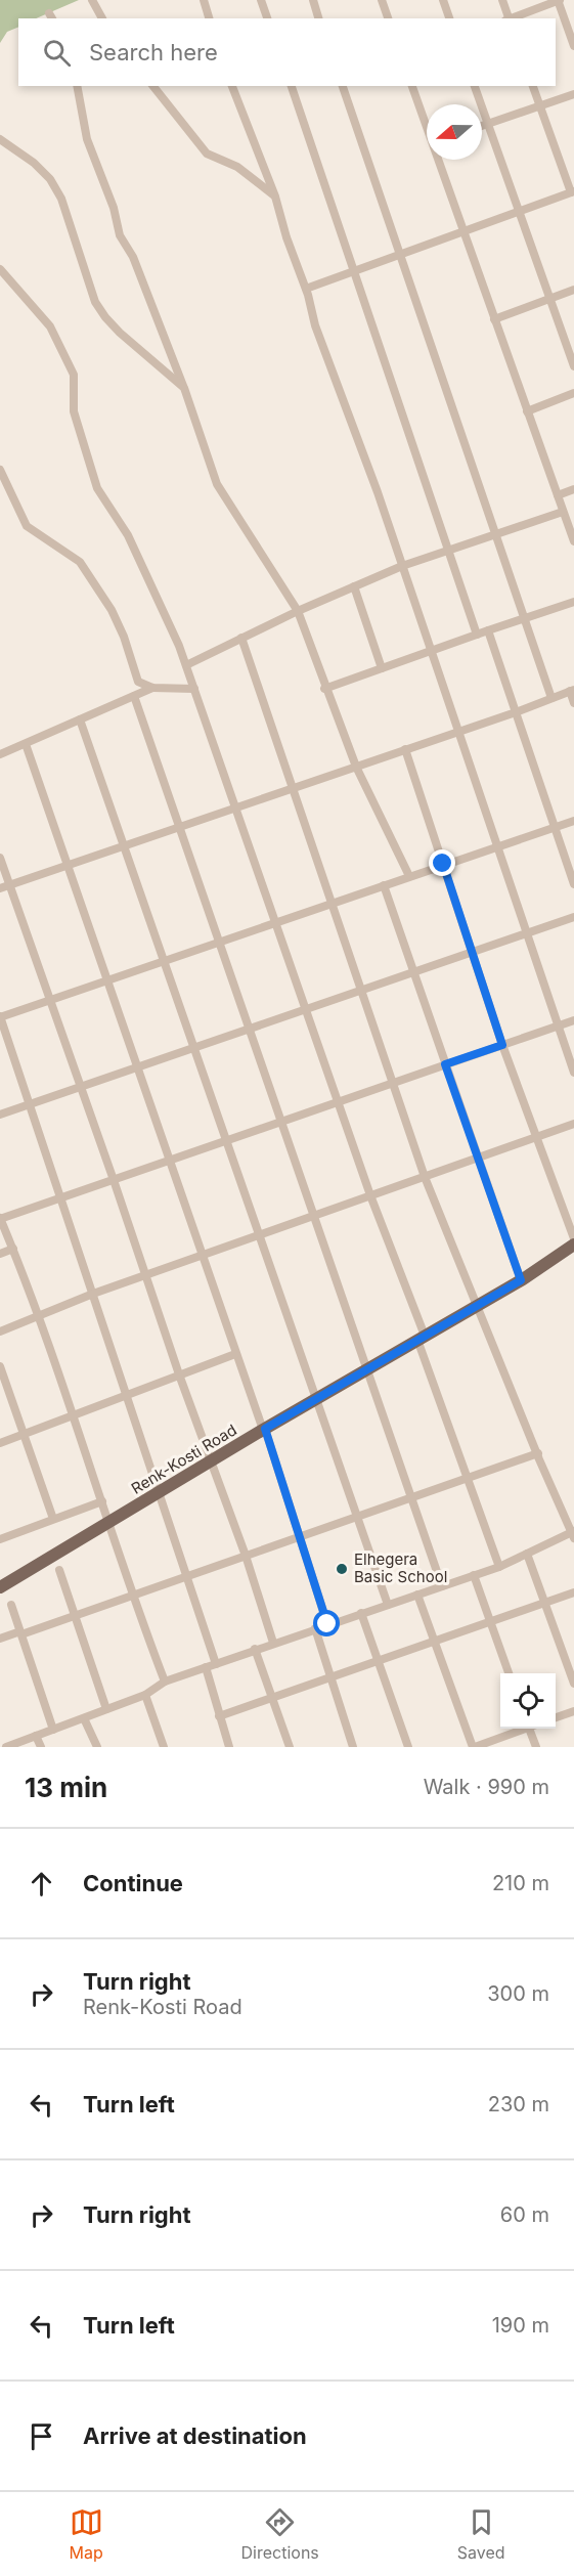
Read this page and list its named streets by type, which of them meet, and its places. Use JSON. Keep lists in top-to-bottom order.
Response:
{
  "streets": {
    "main road": ["Renk-Kosti Road"]
  },
  "places": ["Elhegera Basic School"],
  "north": "left",
  "page": {
    "search": "Search here",
    "heading": ["13 min", "Walk · 990 m"],
    "list": [
      ["Continue", "210 m"],
      ["Turn right", "Renk-Kosti Road", "300 m"],
      ["Turn left", "230 m"],
      ["Turn right", "60 m"],
      ["Turn left", "190 m"],
      "Arrive at destination"
    ],
    "nav": ["Map", "Directions", "Saved"]
  }
}
